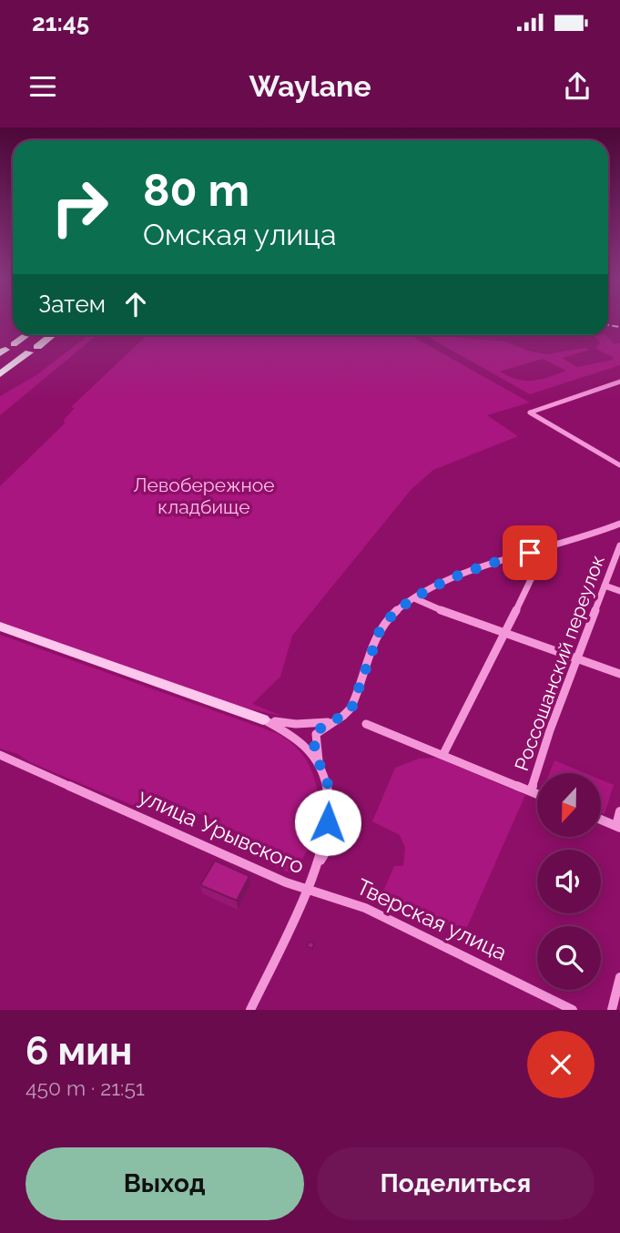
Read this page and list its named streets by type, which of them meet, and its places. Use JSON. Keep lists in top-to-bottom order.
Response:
{
  "streets": {
    "street": ["Россошанский переулок", "улица Урывского", "Тверская улица"]
  },
  "crossings": [
    ["улица Урывского", "Тверская улица"]
  ],
  "parks": ["Левобережное кладбище"],
  "north": "bottom",
  "page": {
    "status": "21:45",
    "header": "Waylane",
    "turn": ["80 m", "Омская улица"],
    "then": "Затем",
    "heading": ["6 мин", "450 m · 21:51"],
    "buttons": ["Выход", "Поделиться"]
  }
}
